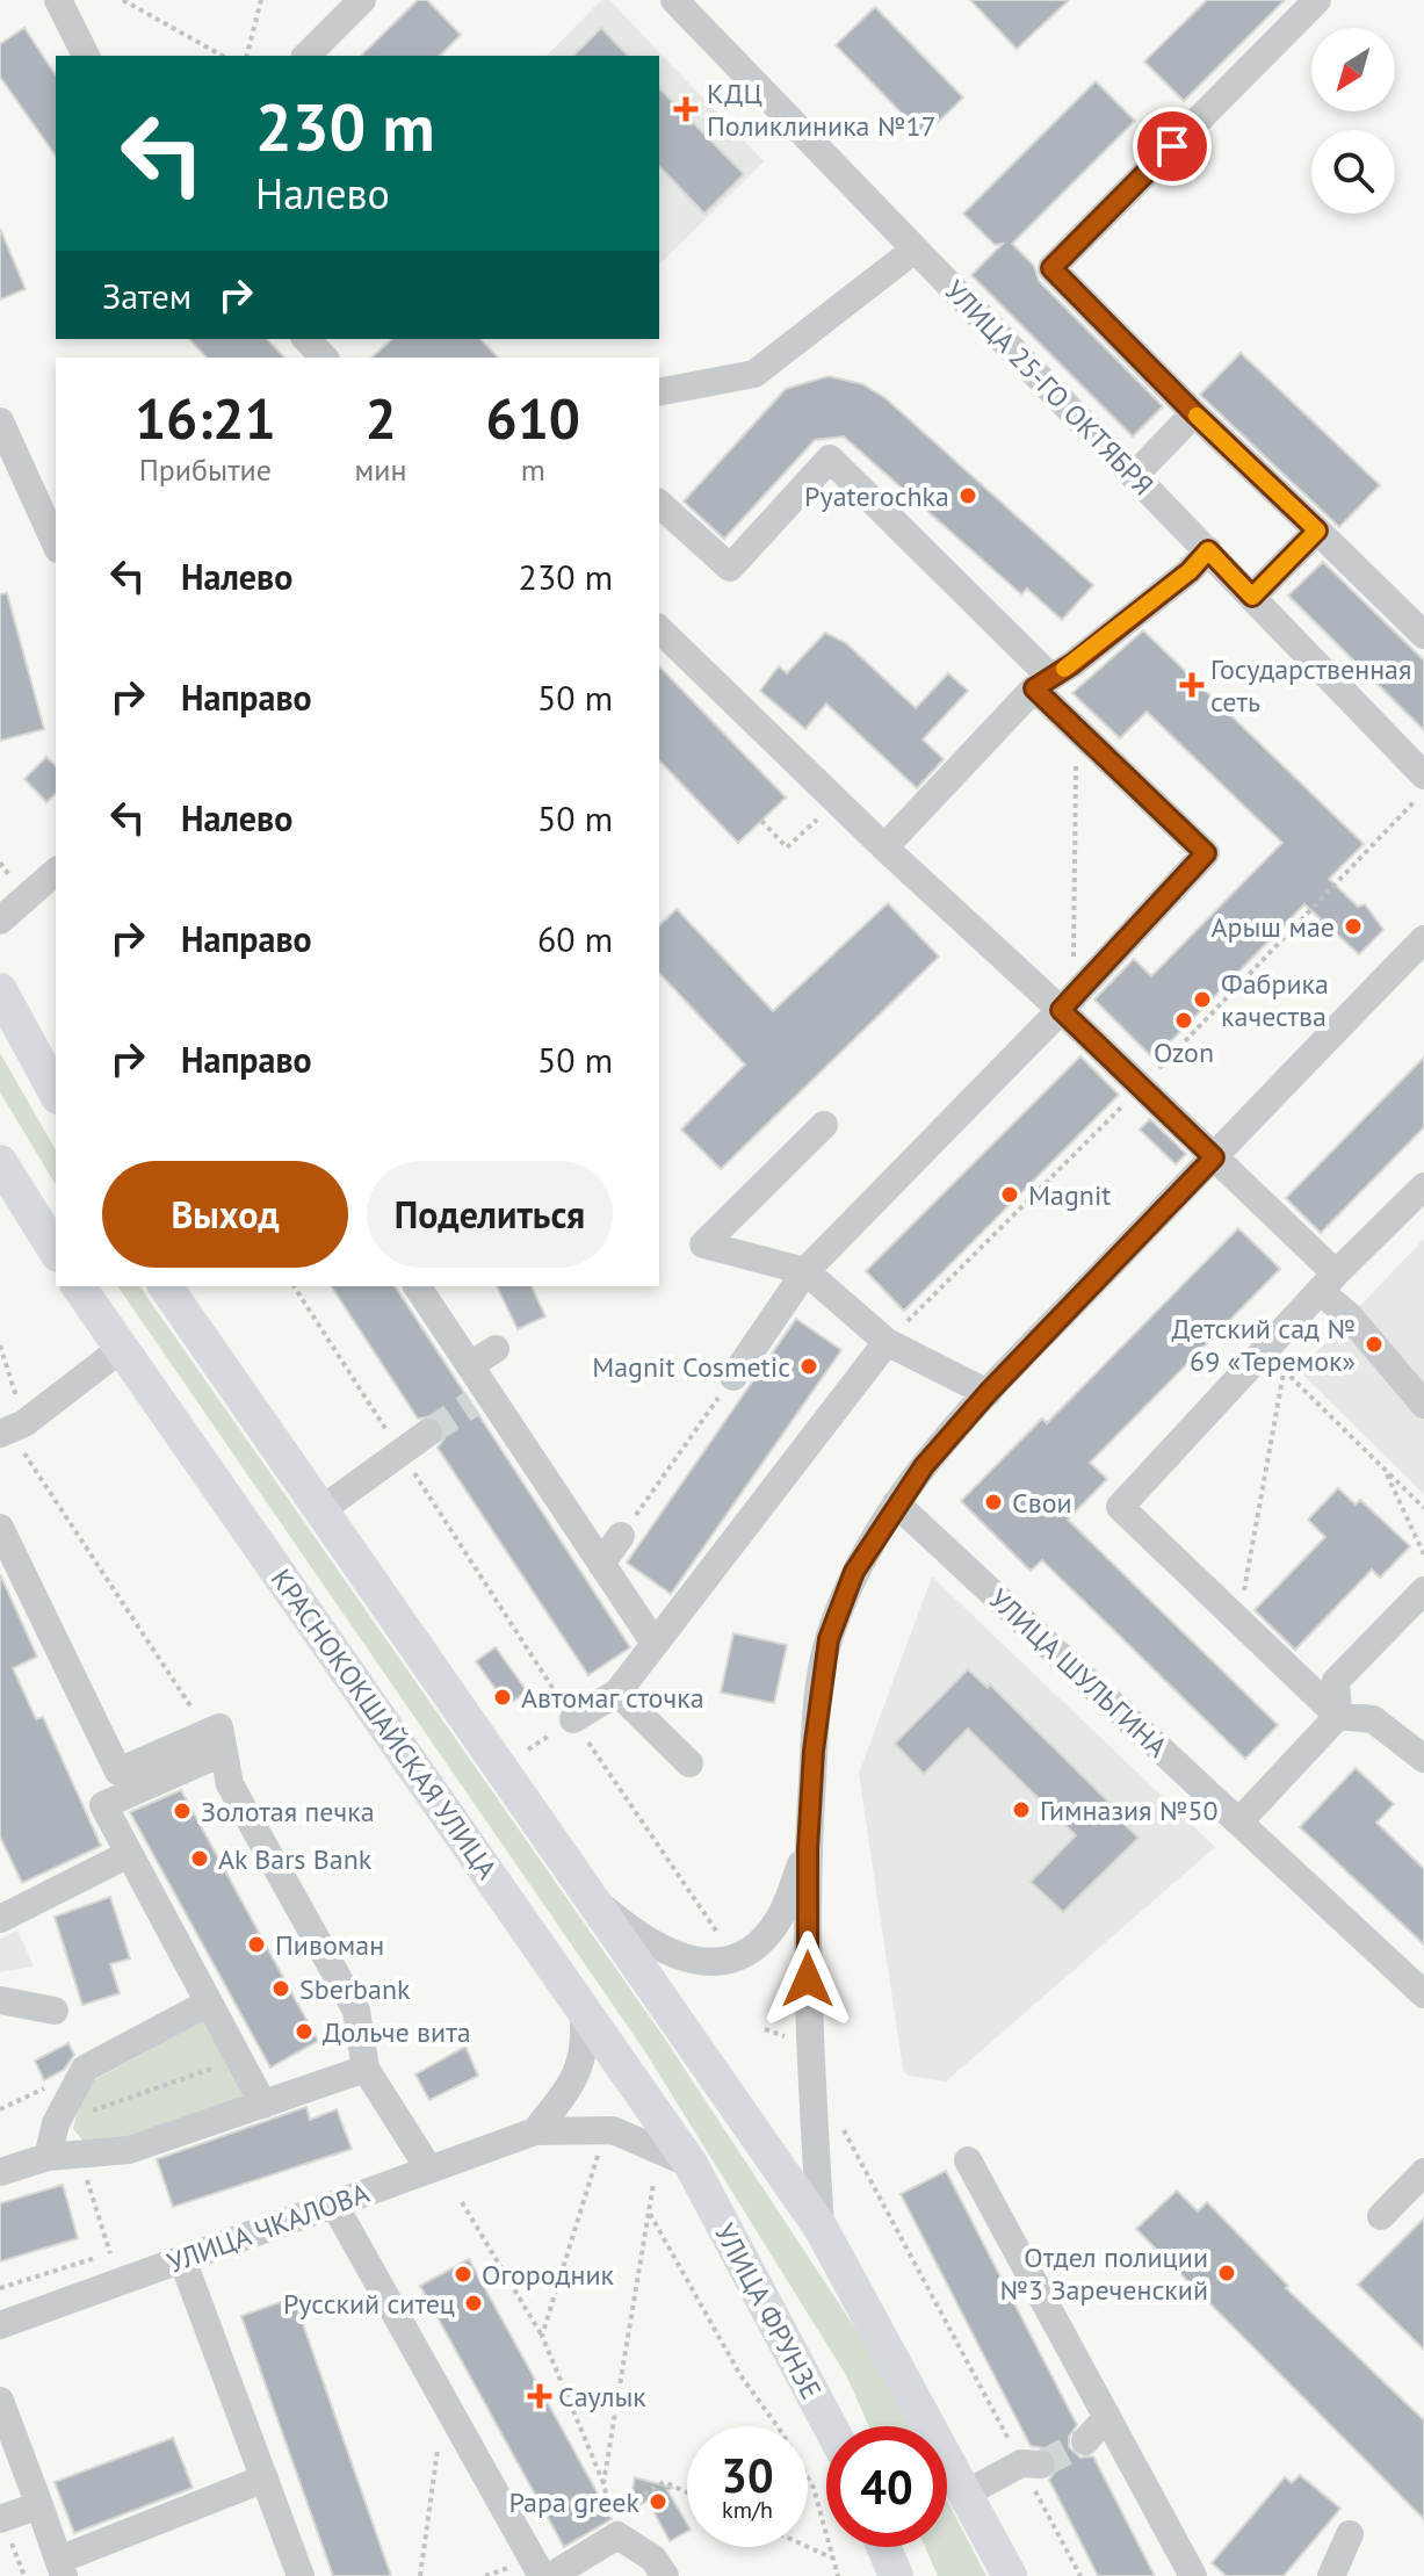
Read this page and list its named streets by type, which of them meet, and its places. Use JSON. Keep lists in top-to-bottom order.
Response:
{
  "streets": {
    "main road": ["КРАСНОКОКШАЙСКАЯ УЛИЦА", "УЛИЦА ФРУНЗЕ"],
    "street": ["УЛИЦА 25-ГО ОКТЯБРЯ", "УЛИЦА ШУЛЬГИНА", "УЛИЦА ЧКАЛОВА"]
  },
  "crossings": [
    ["КРАСНОКОКШАЙСКАЯ УЛИЦА", "УЛИЦА ЧКАЛОВА"],
    ["КРАСНОКОКШАЙСКАЯ УЛИЦА", "УЛИЦА ФРУНЗЕ"],
    ["УЛИЦА ЧКАЛОВА", "УЛИЦА ФРУНЗЕ"]
  ],
  "places": {
    "health": ["КДЦ Поликлиника №17", "Государственная сеть", "Саулык"],
    "other": [
      "Pyaterochka",
      "Арыш мае",
      "Фабрика качества",
      "Ozon",
      "Magnit",
      "Детский сад № 69 «Теремок»",
      "Magnit Cosmetic",
      "Свои",
      "Автомаг сточка",
      "Гимназия №50",
      "Золотая печка",
      "Ak Bars Bank",
      "Пивоман",
      "Sberbank",
      "Дольче вита",
      "Отдел полиции №3 Зареченский",
      "Огородник",
      "Русский ситец",
      "Papa greek"
    ]
  },
  "north": "bottom left",
  "page": {
    "turn": ["230 m", "Налево"],
    "then": "Затем",
    "eta": [
      "16:21",
      "Прибытие",
      "2",
      "мин",
      "610",
      "m"
    ],
    "list": [
      {
        "name": "Налево",
        "value": "230 m"
      },
      {
        "name": "Направо",
        "value": "50 m"
      },
      {
        "name": "Налево",
        "value": "50 m"
      },
      {
        "name": "Направо",
        "value": "60 m"
      },
      {
        "name": "Направо",
        "value": "50 m"
      }
    ],
    "buttons": ["Выход", "Поделиться"],
    "speed": "30 km/h",
    "limit": "40"
  }
}
